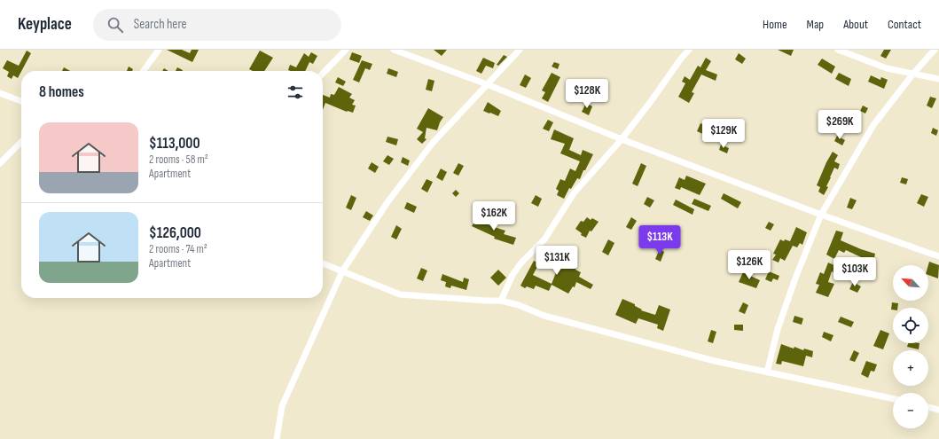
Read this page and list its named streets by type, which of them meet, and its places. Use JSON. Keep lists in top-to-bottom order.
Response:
{
  "north": "top left",
  "page": {
    "header": "Keyplace",
    "search": "Search here",
    "nav": [
      "Home",
      "Map",
      "About",
      "Contact"
    ],
    "heading": "8 homes",
    "price": [
      "$128K",
      "$269K",
      "$129K",
      "$162K",
      "$113K",
      "$131K",
      "$126K",
      "$103K"
    ],
    "list": [
      {
        "name": "$113,000",
        "note": "2 rooms · 58 m² · Apartment"
      },
      {
        "name": "$126,000",
        "note": "2 rooms · 74 m² · Apartment"
      }
    ],
    "map_buttons": ["+", "−"]
  }
}
